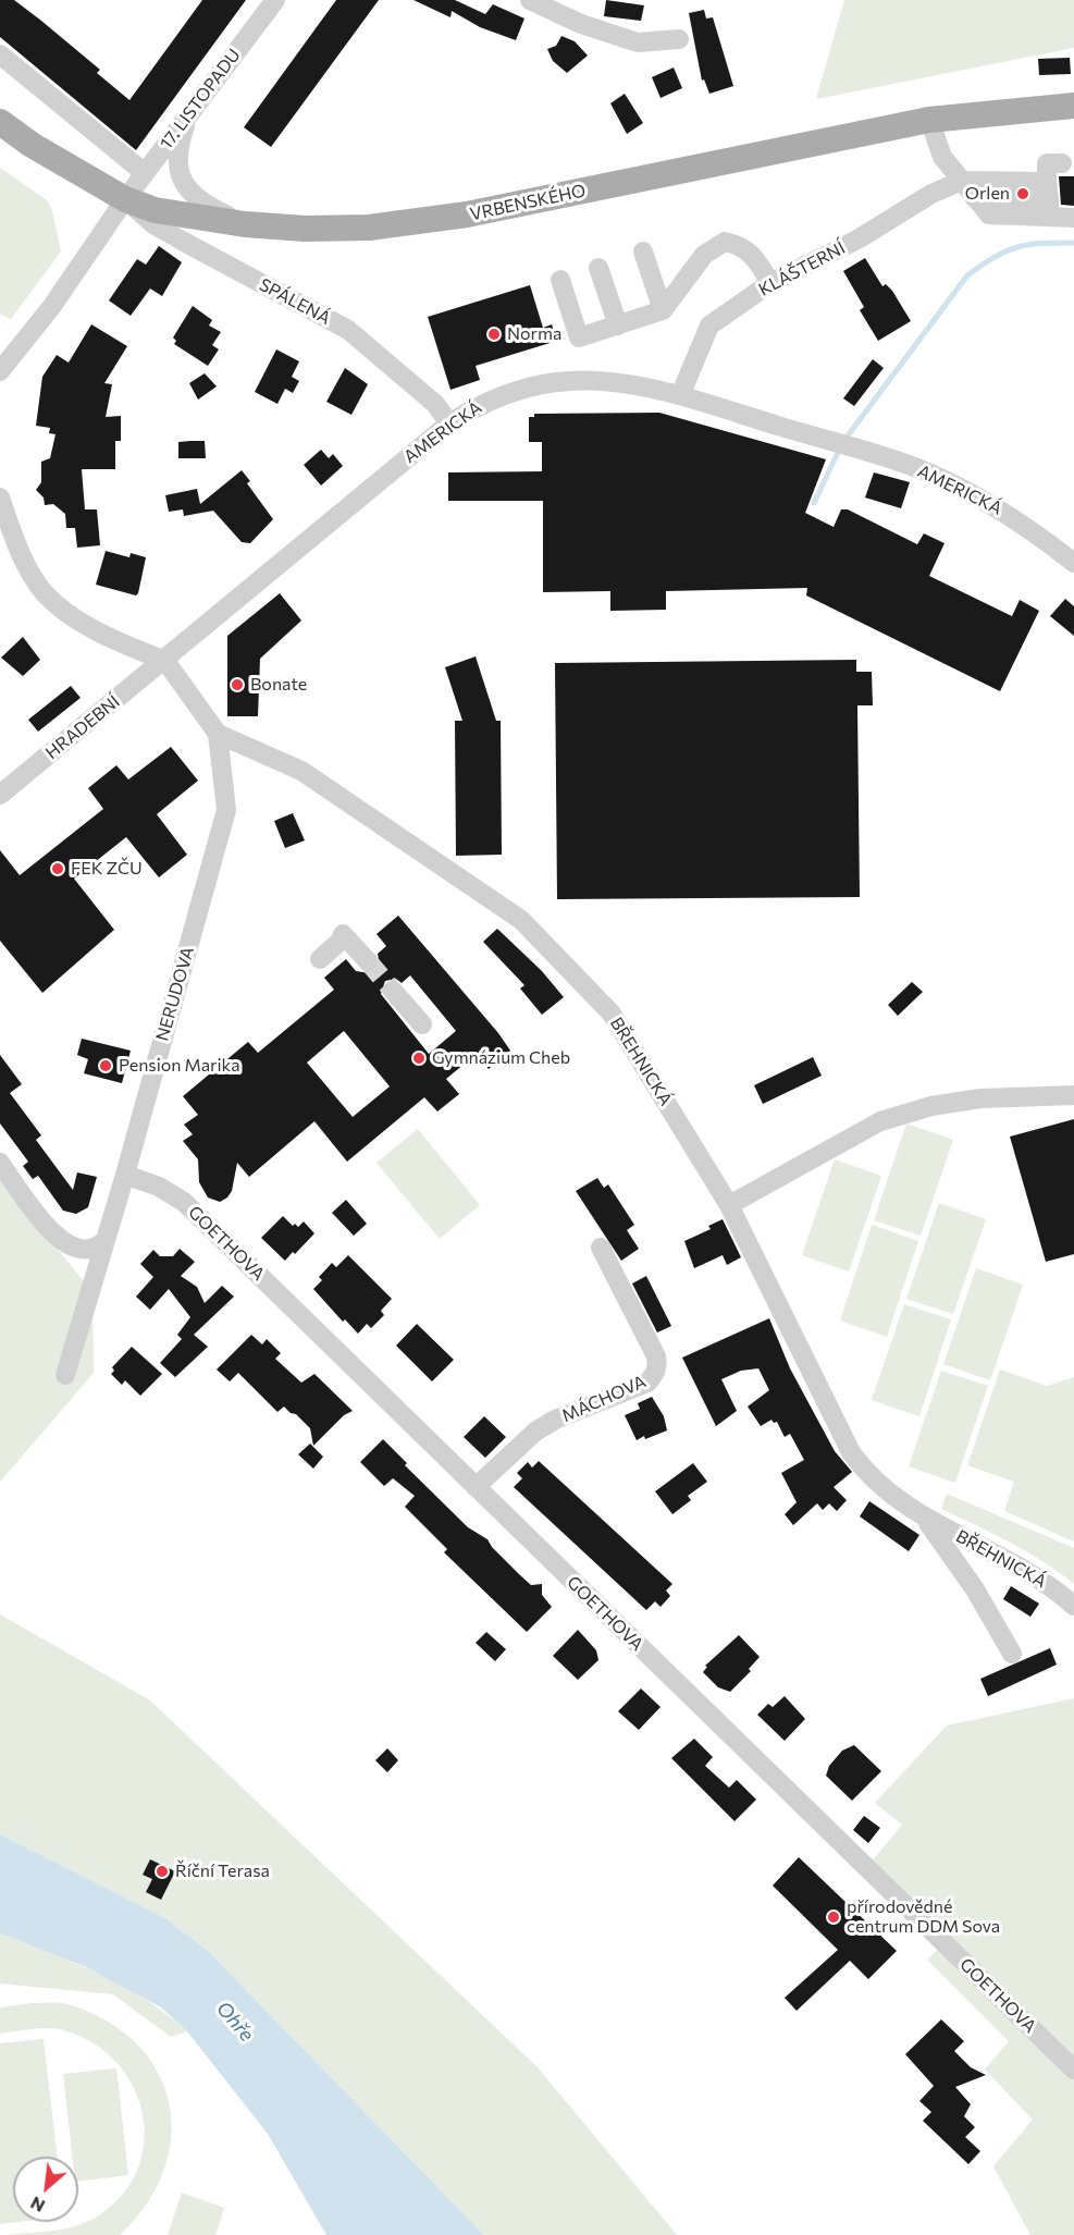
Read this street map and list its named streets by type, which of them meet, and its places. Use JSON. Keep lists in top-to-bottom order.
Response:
{
  "streets": {
    "main road": ["VRBENSKÉHO"],
    "street": [
      "17. LISTOPADU",
      "KLÁŠTERNÍ",
      "SPÁLENÁ",
      "AMERICKÁ",
      "HRADEBNÍ",
      "NERUDOVA",
      "BŘEHNICKÁ",
      "GOETHOVA",
      "MÁCHOVA"
    ]
  },
  "crossings": [
    ["17. LISTOPADU", "VRBENSKÉHO"],
    ["17. LISTOPADU", "SPÁLENÁ"],
    ["VRBENSKÉHO", "SPÁLENÁ"],
    ["KLÁŠTERNÍ", "AMERICKÁ"],
    ["SPÁLENÁ", "AMERICKÁ"],
    ["AMERICKÁ", "HRADEBNÍ"],
    ["AMERICKÁ", "NERUDOVA"],
    ["HRADEBNÍ", "NERUDOVA"],
    ["NERUDOVA", "BŘEHNICKÁ"],
    ["NERUDOVA", "GOETHOVA"],
    ["GOETHOVA", "MÁCHOVA"]
  ],
  "water": ["Ohře"],
  "places": [
    "Orlen",
    "Norma",
    "Bonate",
    "FEK ZČU",
    "Gymnázium Cheb",
    "Pension Marika",
    "Říční Terasa",
    "přírodovědné centrum DDM Sova"
  ],
  "north": "bottom left"
}
